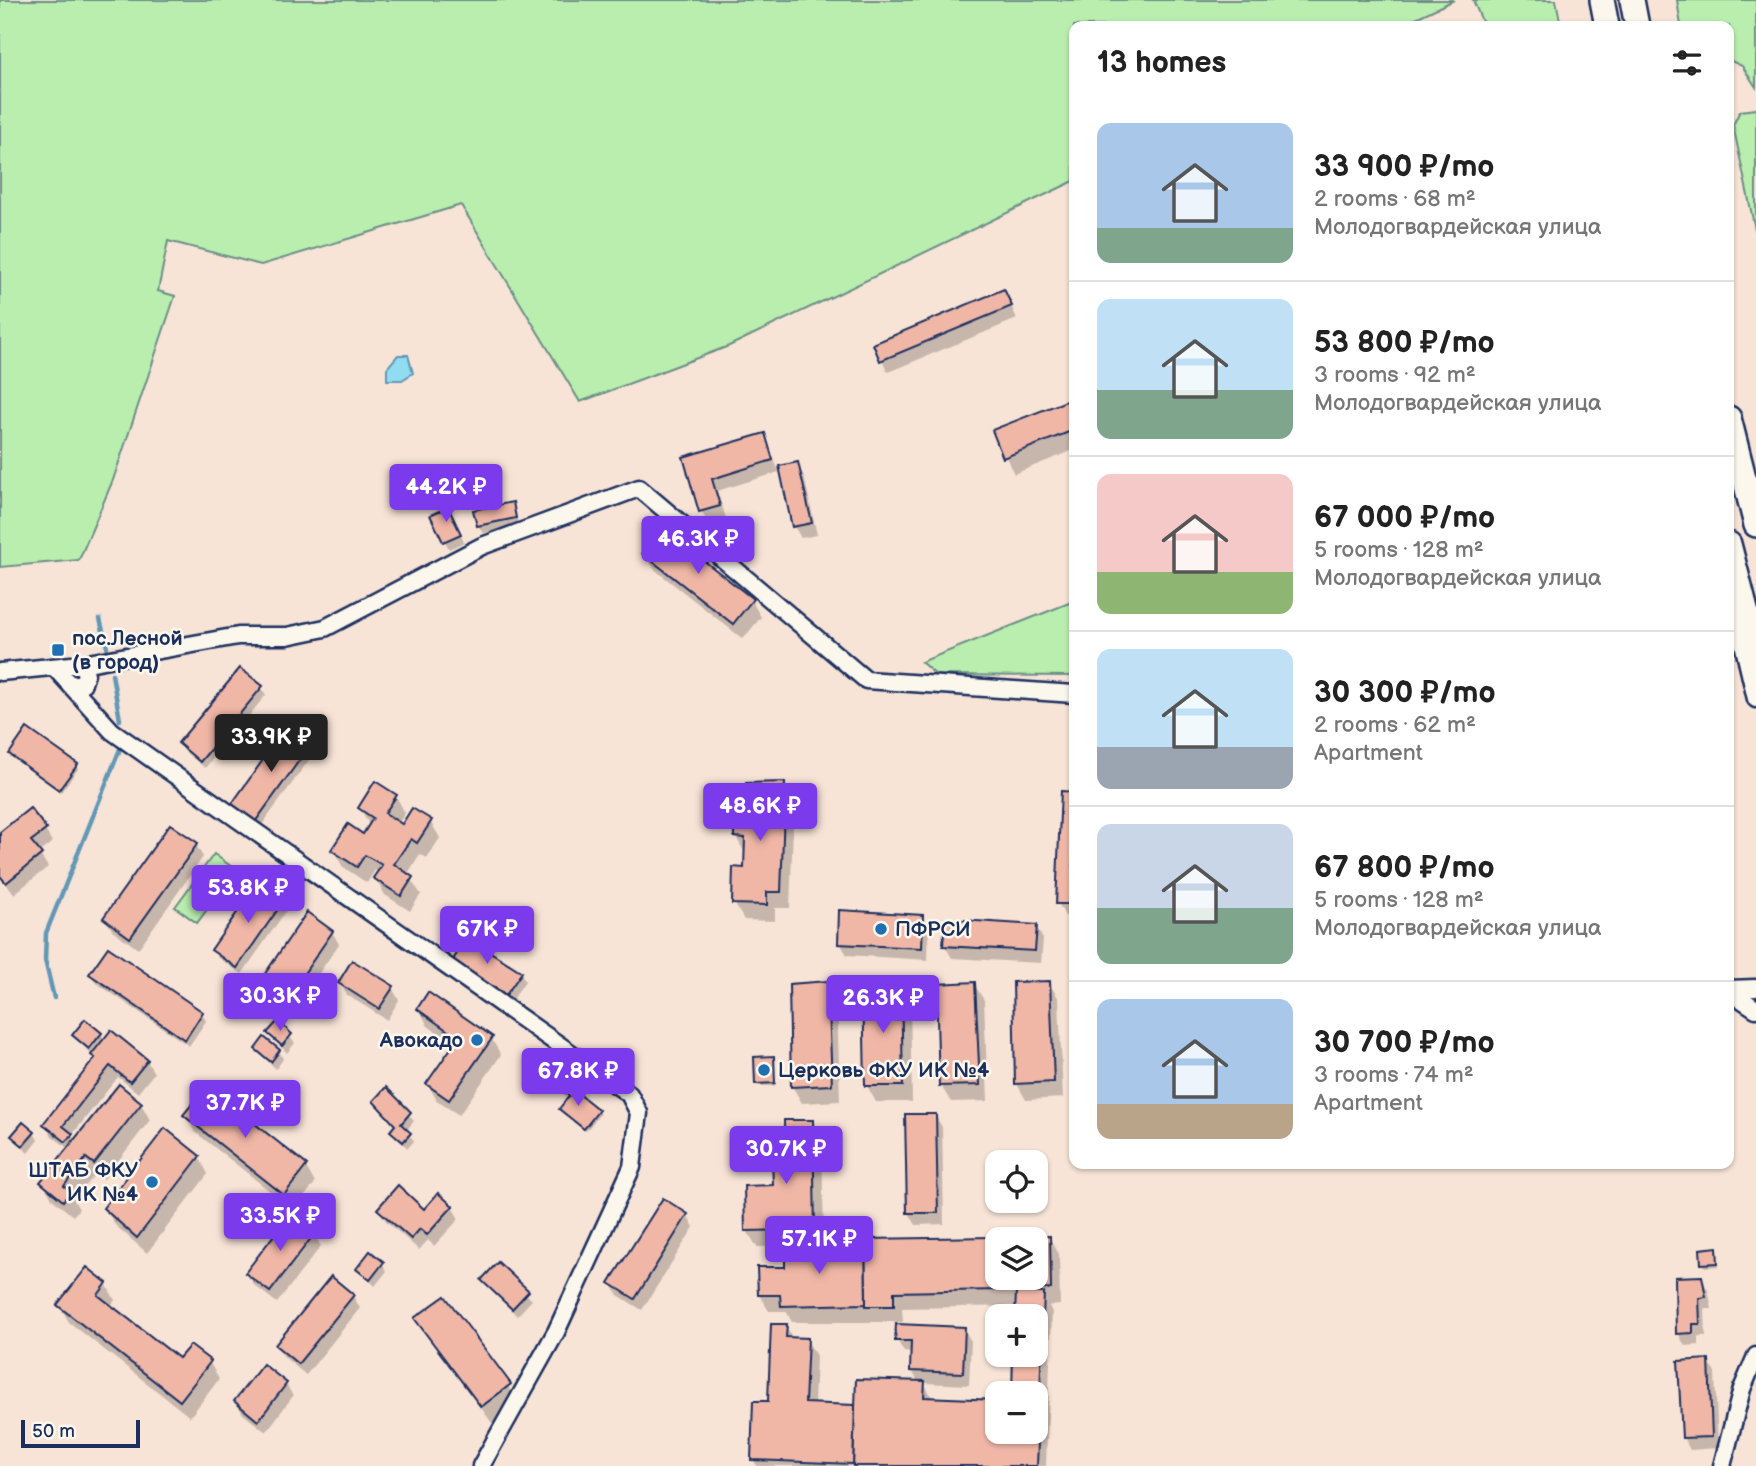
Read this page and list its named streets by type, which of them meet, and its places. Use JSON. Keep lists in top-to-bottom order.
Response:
{
  "places": {
    "transit": ["пос.Лесной (в город)"],
    "other": [
      "ПФРСИ",
      "Авокадо",
      "Церковь ФКУ ИК №4",
      "ШТАБ ФКУ ИК №4"
    ]
  },
  "scale_bar": "50 m",
  "page": {
    "heading": "13 homes",
    "list": [
      {
        "name": "33 900 ₽/mo",
        "note": "2 rooms · 68 m² · Молодогвардейская улица"
      },
      {
        "name": "53 800 ₽/mo",
        "note": "3 rooms · 92 m² · Молодогвардейская улица"
      },
      {
        "name": "67 000 ₽/mo",
        "note": "5 rooms · 128 m² · Молодогвардейская улица"
      },
      {
        "name": "30 300 ₽/mo",
        "note": "2 rooms · 62 m² · Apartment"
      },
      {
        "name": "67 800 ₽/mo",
        "note": "5 rooms · 128 m² · Молодогвардейская улица"
      },
      {
        "name": "30 700 ₽/mo",
        "note": "3 rooms · 74 m² · Apartment"
      }
    ],
    "price": [
      "44.2K ₽",
      "46.3K ₽",
      "33.9K ₽",
      "48.6K ₽",
      "53.8K ₽",
      "67K ₽",
      "30.3K ₽",
      "26.3K ₽",
      "67.8K ₽",
      "37.7K ₽",
      "30.7K ₽",
      "33.5K ₽",
      "57.1K ₽"
    ],
    "map_buttons": ["+", "−"],
    "scale": "50 m"
  }
}
